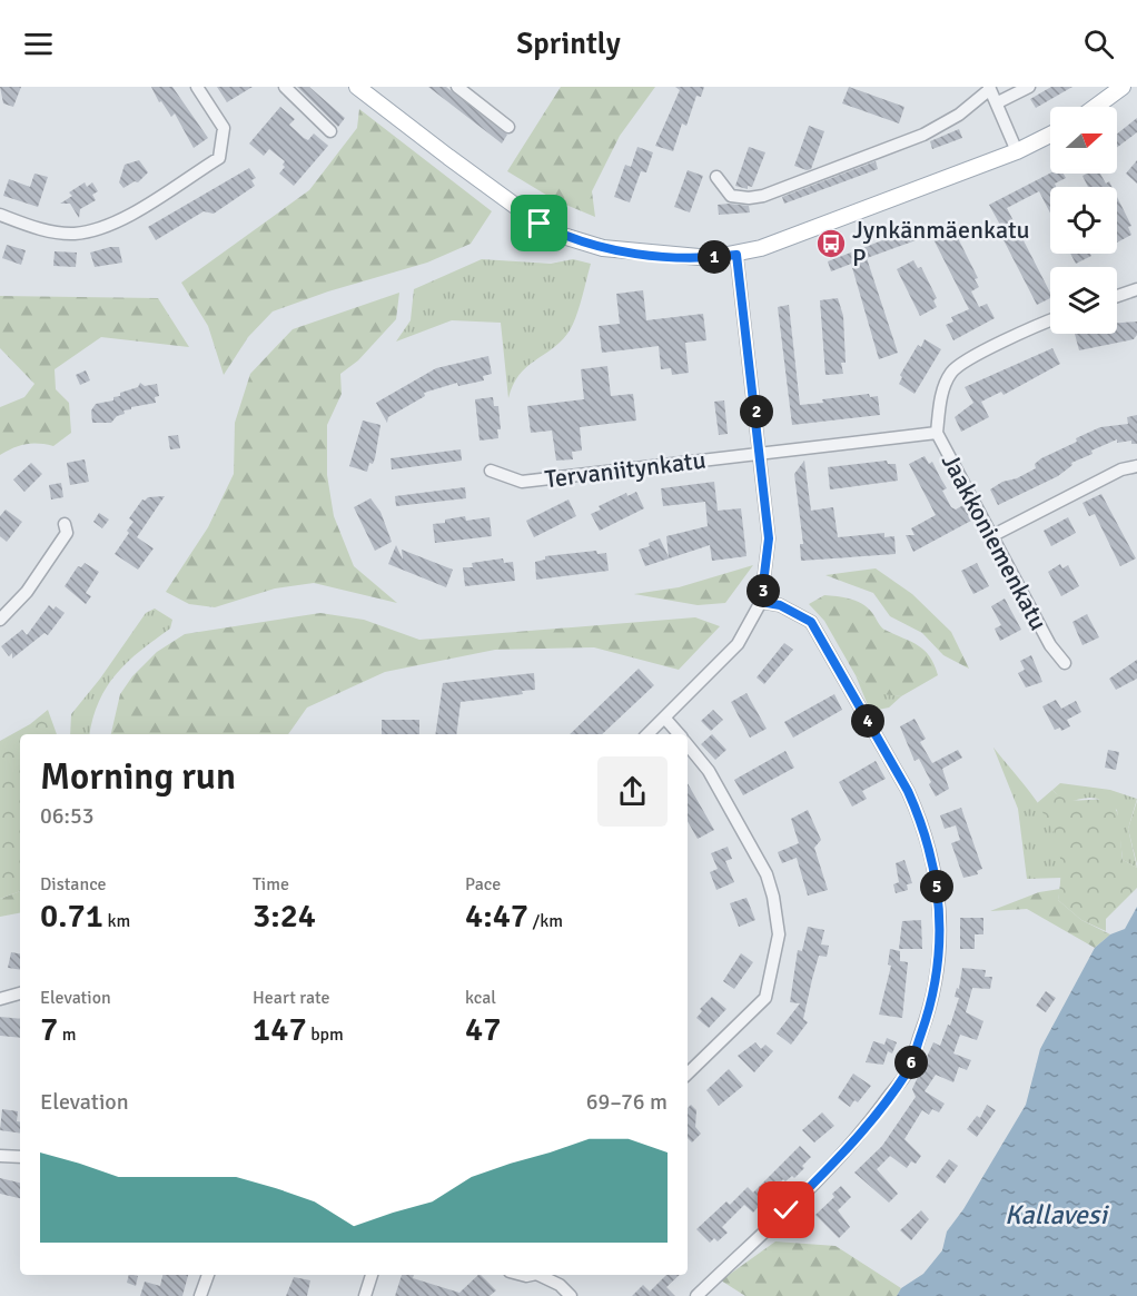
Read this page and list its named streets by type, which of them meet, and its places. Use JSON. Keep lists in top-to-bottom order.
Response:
{
  "streets": {
    "street": ["Tervaniitynkatu", "Jaakkoniemenkatu"]
  },
  "crossings": [
    ["Tervaniitynkatu", "Jaakkoniemenkatu"]
  ],
  "water": ["Kallavesi"],
  "places": {
    "bus stop": ["Jynkänmäenkatu P"]
  },
  "north": "right",
  "page": {
    "header": "Sprintly",
    "pins": [
      "1",
      "2",
      "3",
      "4",
      "5",
      "6"
    ],
    "heading": ["Morning run", "06:53"],
    "stats": [
      ["Distance", "0.71 km"],
      ["Time", "3:24"],
      ["Pace", "4:47 /km"],
      ["Elevation", "7 m"],
      ["Heart rate", "147 bpm"],
      ["kcal", "47"]
    ],
    "chart": ["Elevation", "69–76 m"]
  }
}
